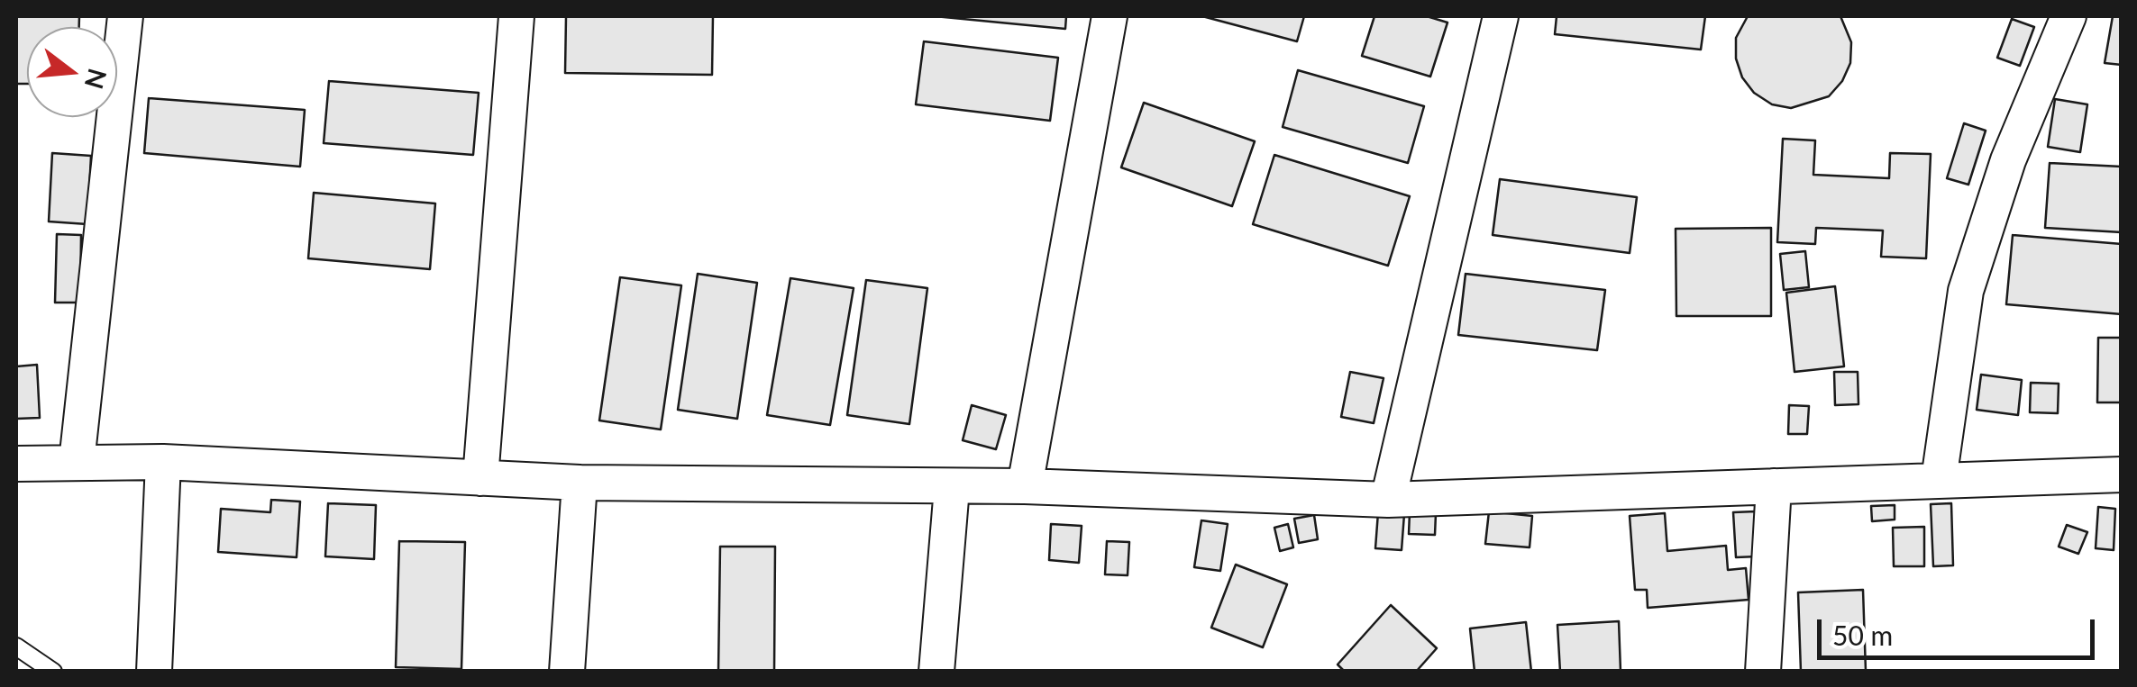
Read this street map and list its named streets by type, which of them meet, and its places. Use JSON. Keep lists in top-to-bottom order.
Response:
{
  "scale_bar": "50 m",
  "north": "right"
}
